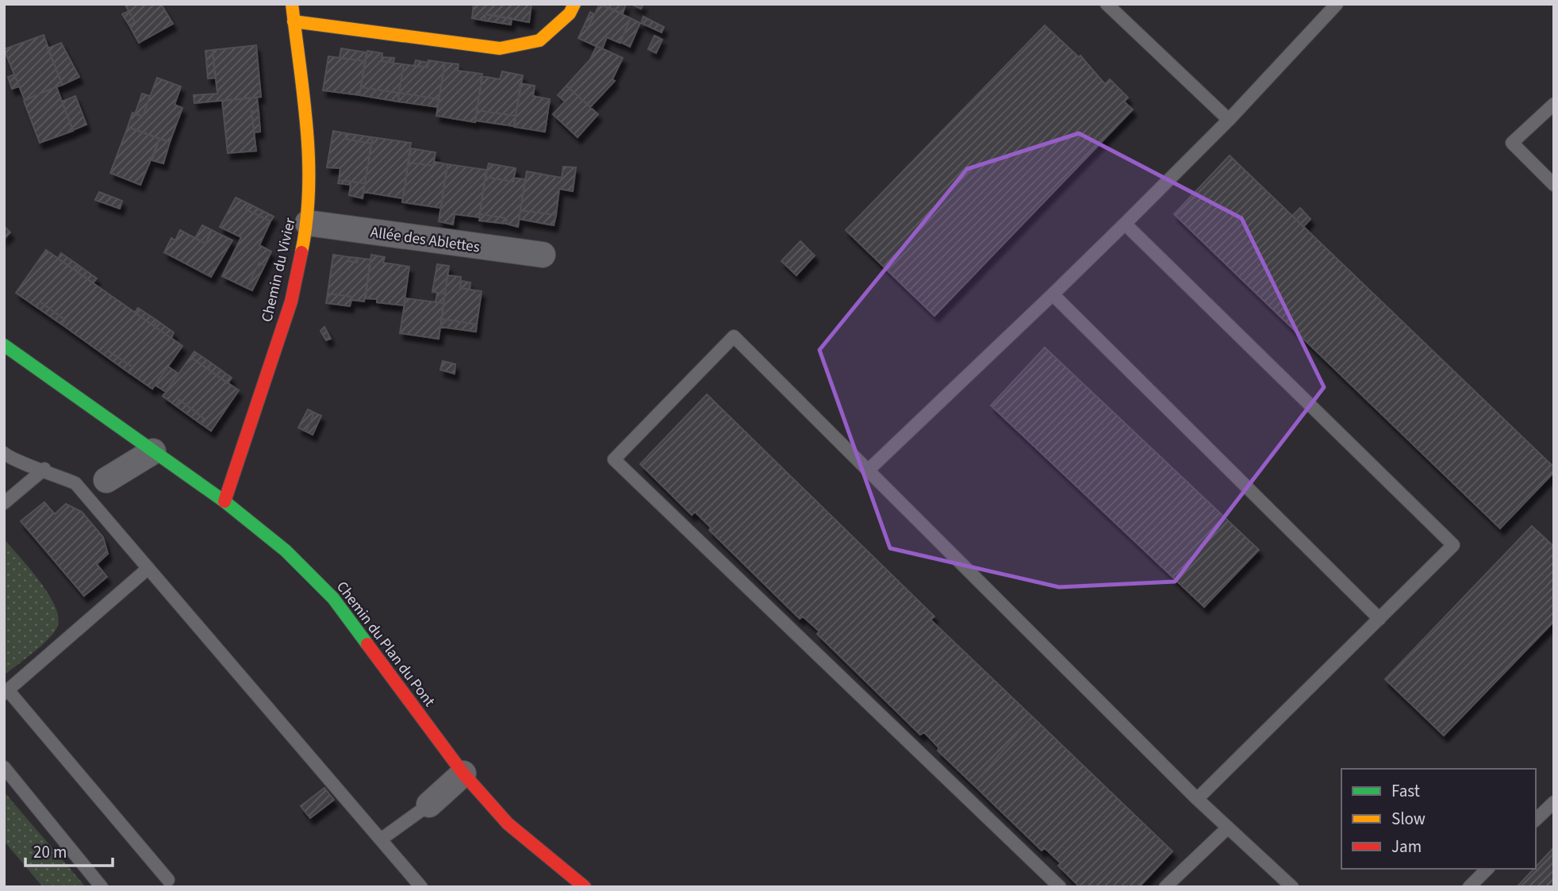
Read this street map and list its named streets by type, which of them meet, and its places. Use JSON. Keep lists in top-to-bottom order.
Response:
{
  "streets": {
    "street": ["Allée des Ablettes", "Chemin du Vivier", "Chemin du Plan du Pont"]
  },
  "crossings": [
    ["Allée des Ablettes", "Chemin du Vivier"],
    ["Chemin du Vivier", "Chemin du Plan du Pont"]
  ],
  "legend": ["Fast", "Slow", "Jam"],
  "scale_bar": "20 m"
}
